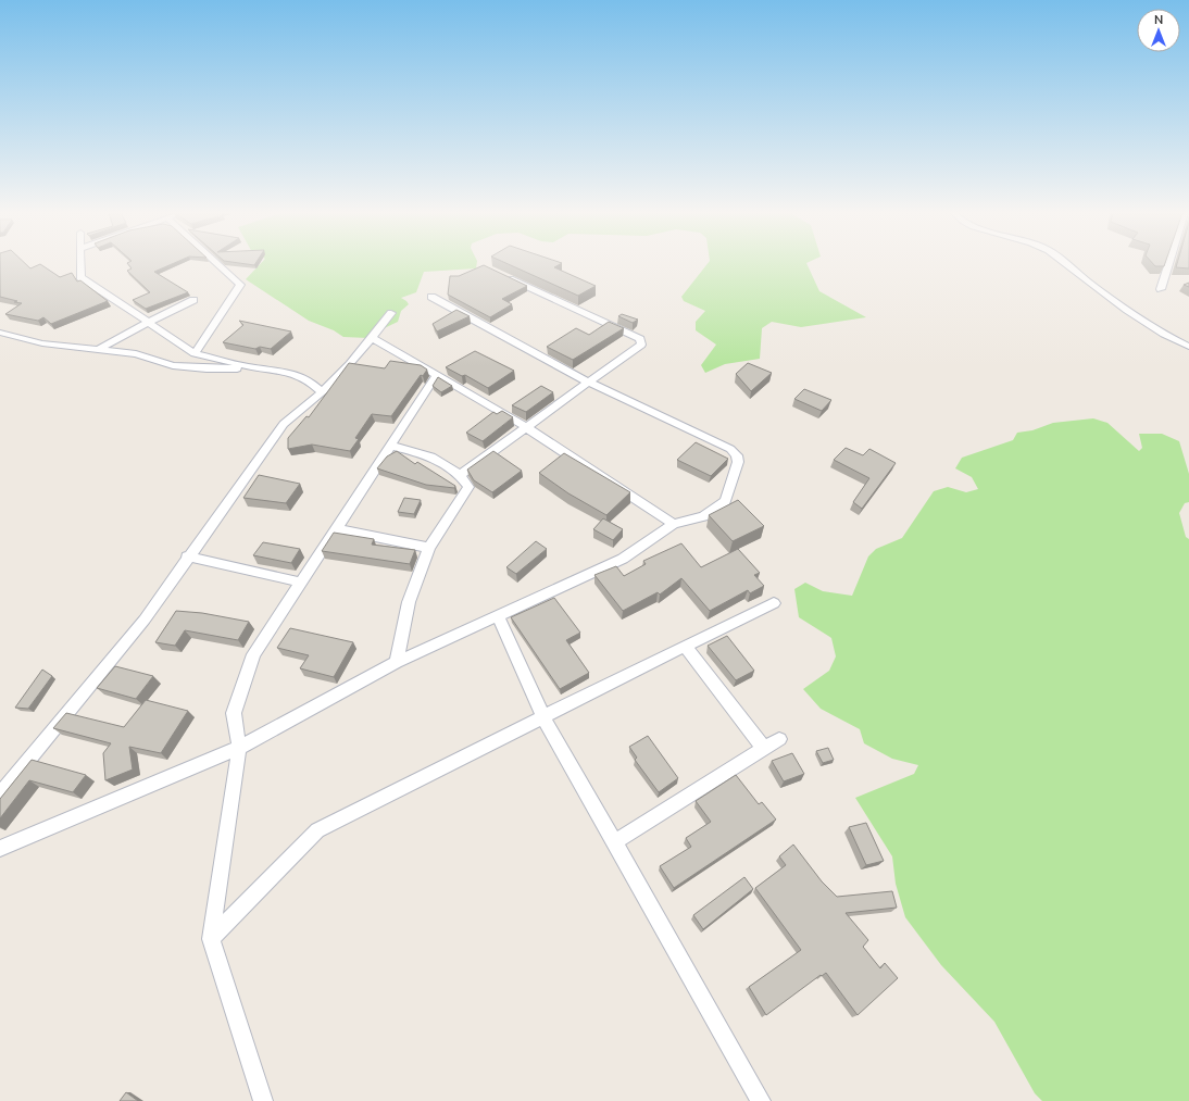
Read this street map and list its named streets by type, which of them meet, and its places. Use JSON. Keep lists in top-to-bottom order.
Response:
{
  "north": "top"
}
